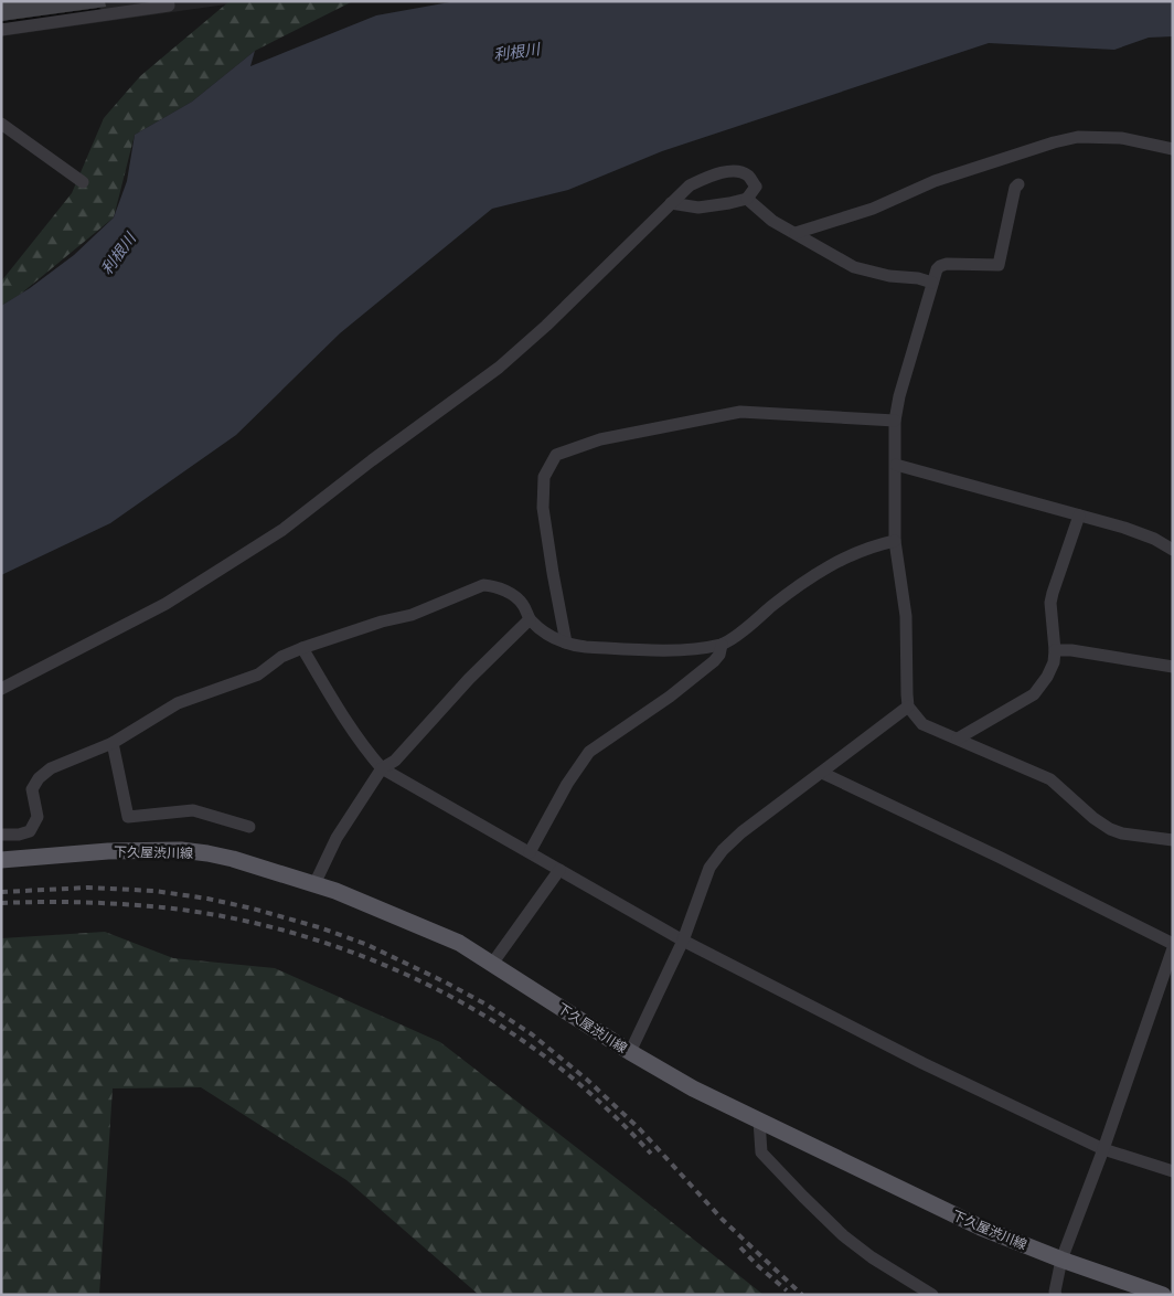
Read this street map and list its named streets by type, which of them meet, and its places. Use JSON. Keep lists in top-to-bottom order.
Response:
{
  "streets": {
    "main road": ["下久屋渋川線"]
  },
  "water": ["利根川"]
}
